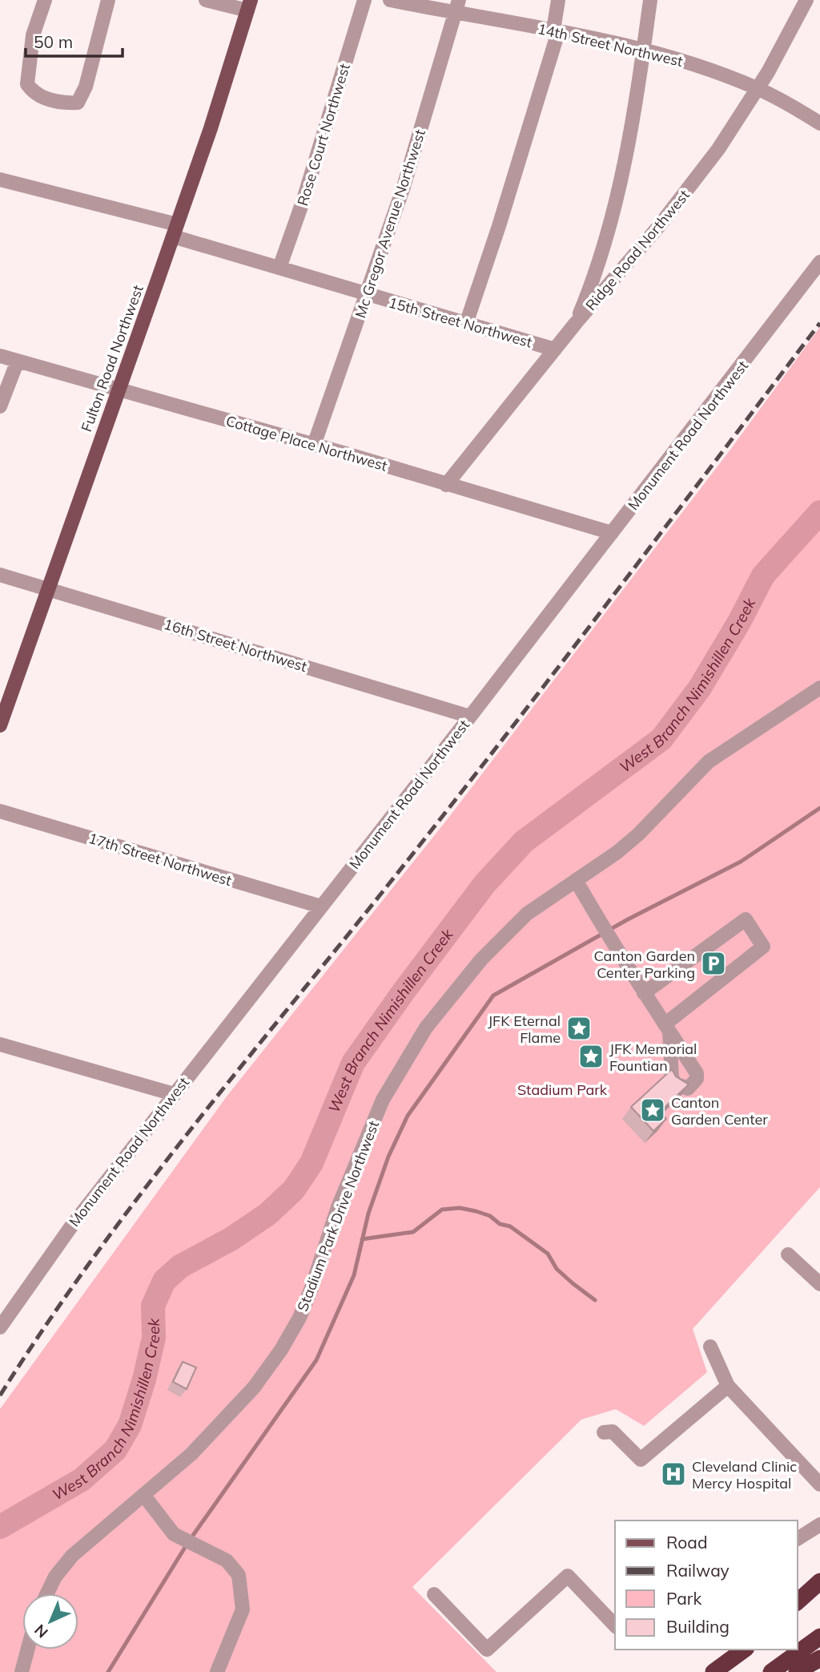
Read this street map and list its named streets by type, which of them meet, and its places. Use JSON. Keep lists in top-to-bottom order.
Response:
{
  "streets": {
    "main road": ["Fulton Road Northwest"],
    "street": [
      "14th Street Northwest",
      "Rose Court Northwest",
      "Mc Gregor Avenue Northwest",
      "Ridge Road Northwest",
      "15th Street Northwest",
      "Monument Road Northwest",
      "Cottage Place Northwest",
      "16th Street Northwest",
      "17th Street Northwest",
      "Stadium Park Drive Northwest"
    ]
  },
  "crossings": [
    ["14th Street Northwest", "Mc Gregor Avenue Northwest"],
    ["14th Street Northwest", "Ridge Road Northwest"],
    ["Rose Court Northwest", "15th Street Northwest"],
    ["Mc Gregor Avenue Northwest", "15th Street Northwest"],
    ["Mc Gregor Avenue Northwest", "Cottage Place Northwest"],
    ["Ridge Road Northwest", "15th Street Northwest"],
    ["Ridge Road Northwest", "Cottage Place Northwest"],
    ["15th Street Northwest", "Fulton Road Northwest"],
    ["Fulton Road Northwest", "Cottage Place Northwest"],
    ["Fulton Road Northwest", "16th Street Northwest"],
    ["Monument Road Northwest", "Cottage Place Northwest"],
    ["Monument Road Northwest", "16th Street Northwest"],
    ["Monument Road Northwest", "17th Street Northwest"]
  ],
  "water": ["West Branch Nimishillen Creek"],
  "parks": ["Stadium Park"],
  "places": {
    "parking": ["Canton Garden Center Parking"],
    "place": ["JFK Eternal Flame", "JFK Memorial Fountian", "Canton Garden Center"],
    "hospital": ["Cleveland Clinic Mercy Hospital"]
  },
  "legend": [
    "Road",
    "Railway",
    "Park",
    "Building"
  ],
  "scale_bar": "50 m",
  "north": "bottom left"
}
